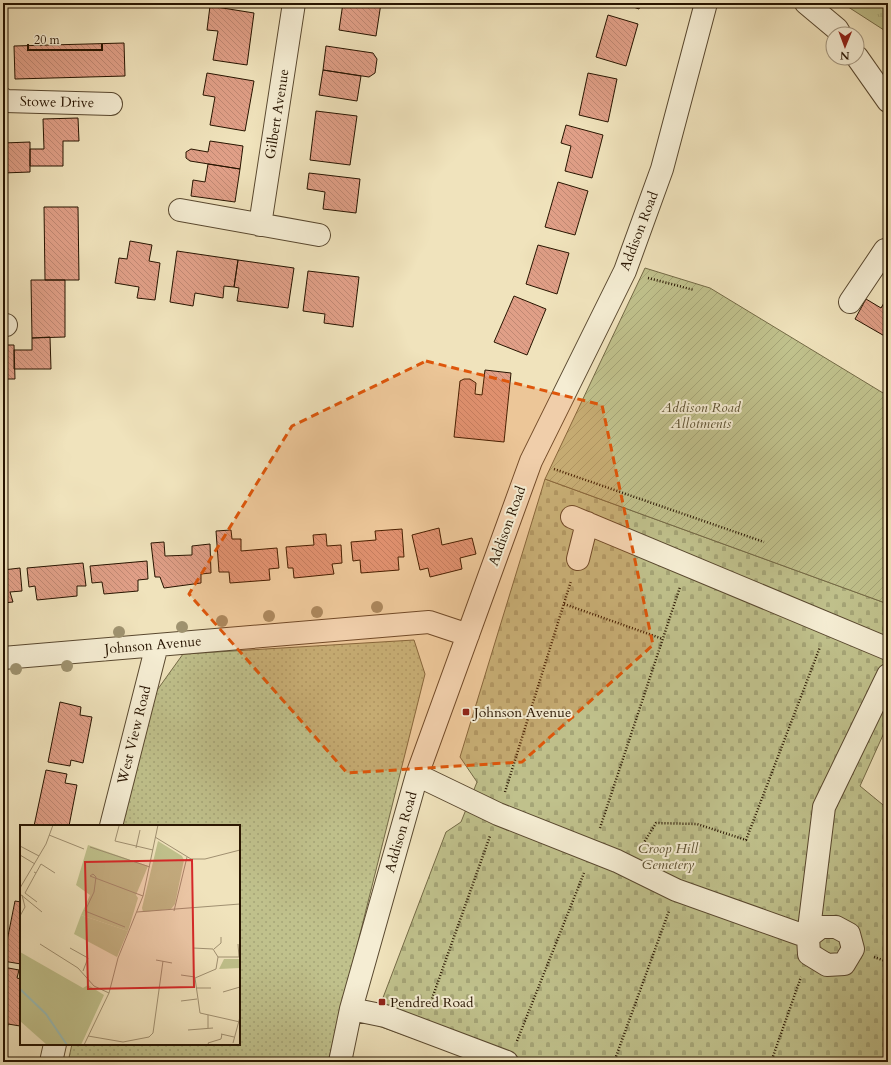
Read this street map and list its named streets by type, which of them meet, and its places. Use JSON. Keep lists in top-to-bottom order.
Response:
{
  "streets": {
    "street": [
      "Stowe Drive",
      "Gilbert Avenue",
      "Addison Road",
      "Johnson Avenue",
      "West View Road"
    ]
  },
  "crossings": [
    ["Addison Road", "Johnson Avenue"],
    ["Johnson Avenue", "West View Road"]
  ],
  "parks": ["Addison Road Allotments", "Croop Hill Cemetery"],
  "places": {
    "transit": ["Johnson Avenue", "Pendred Road"]
  },
  "scale_bar": "20 m",
  "north": "bottom"
}
